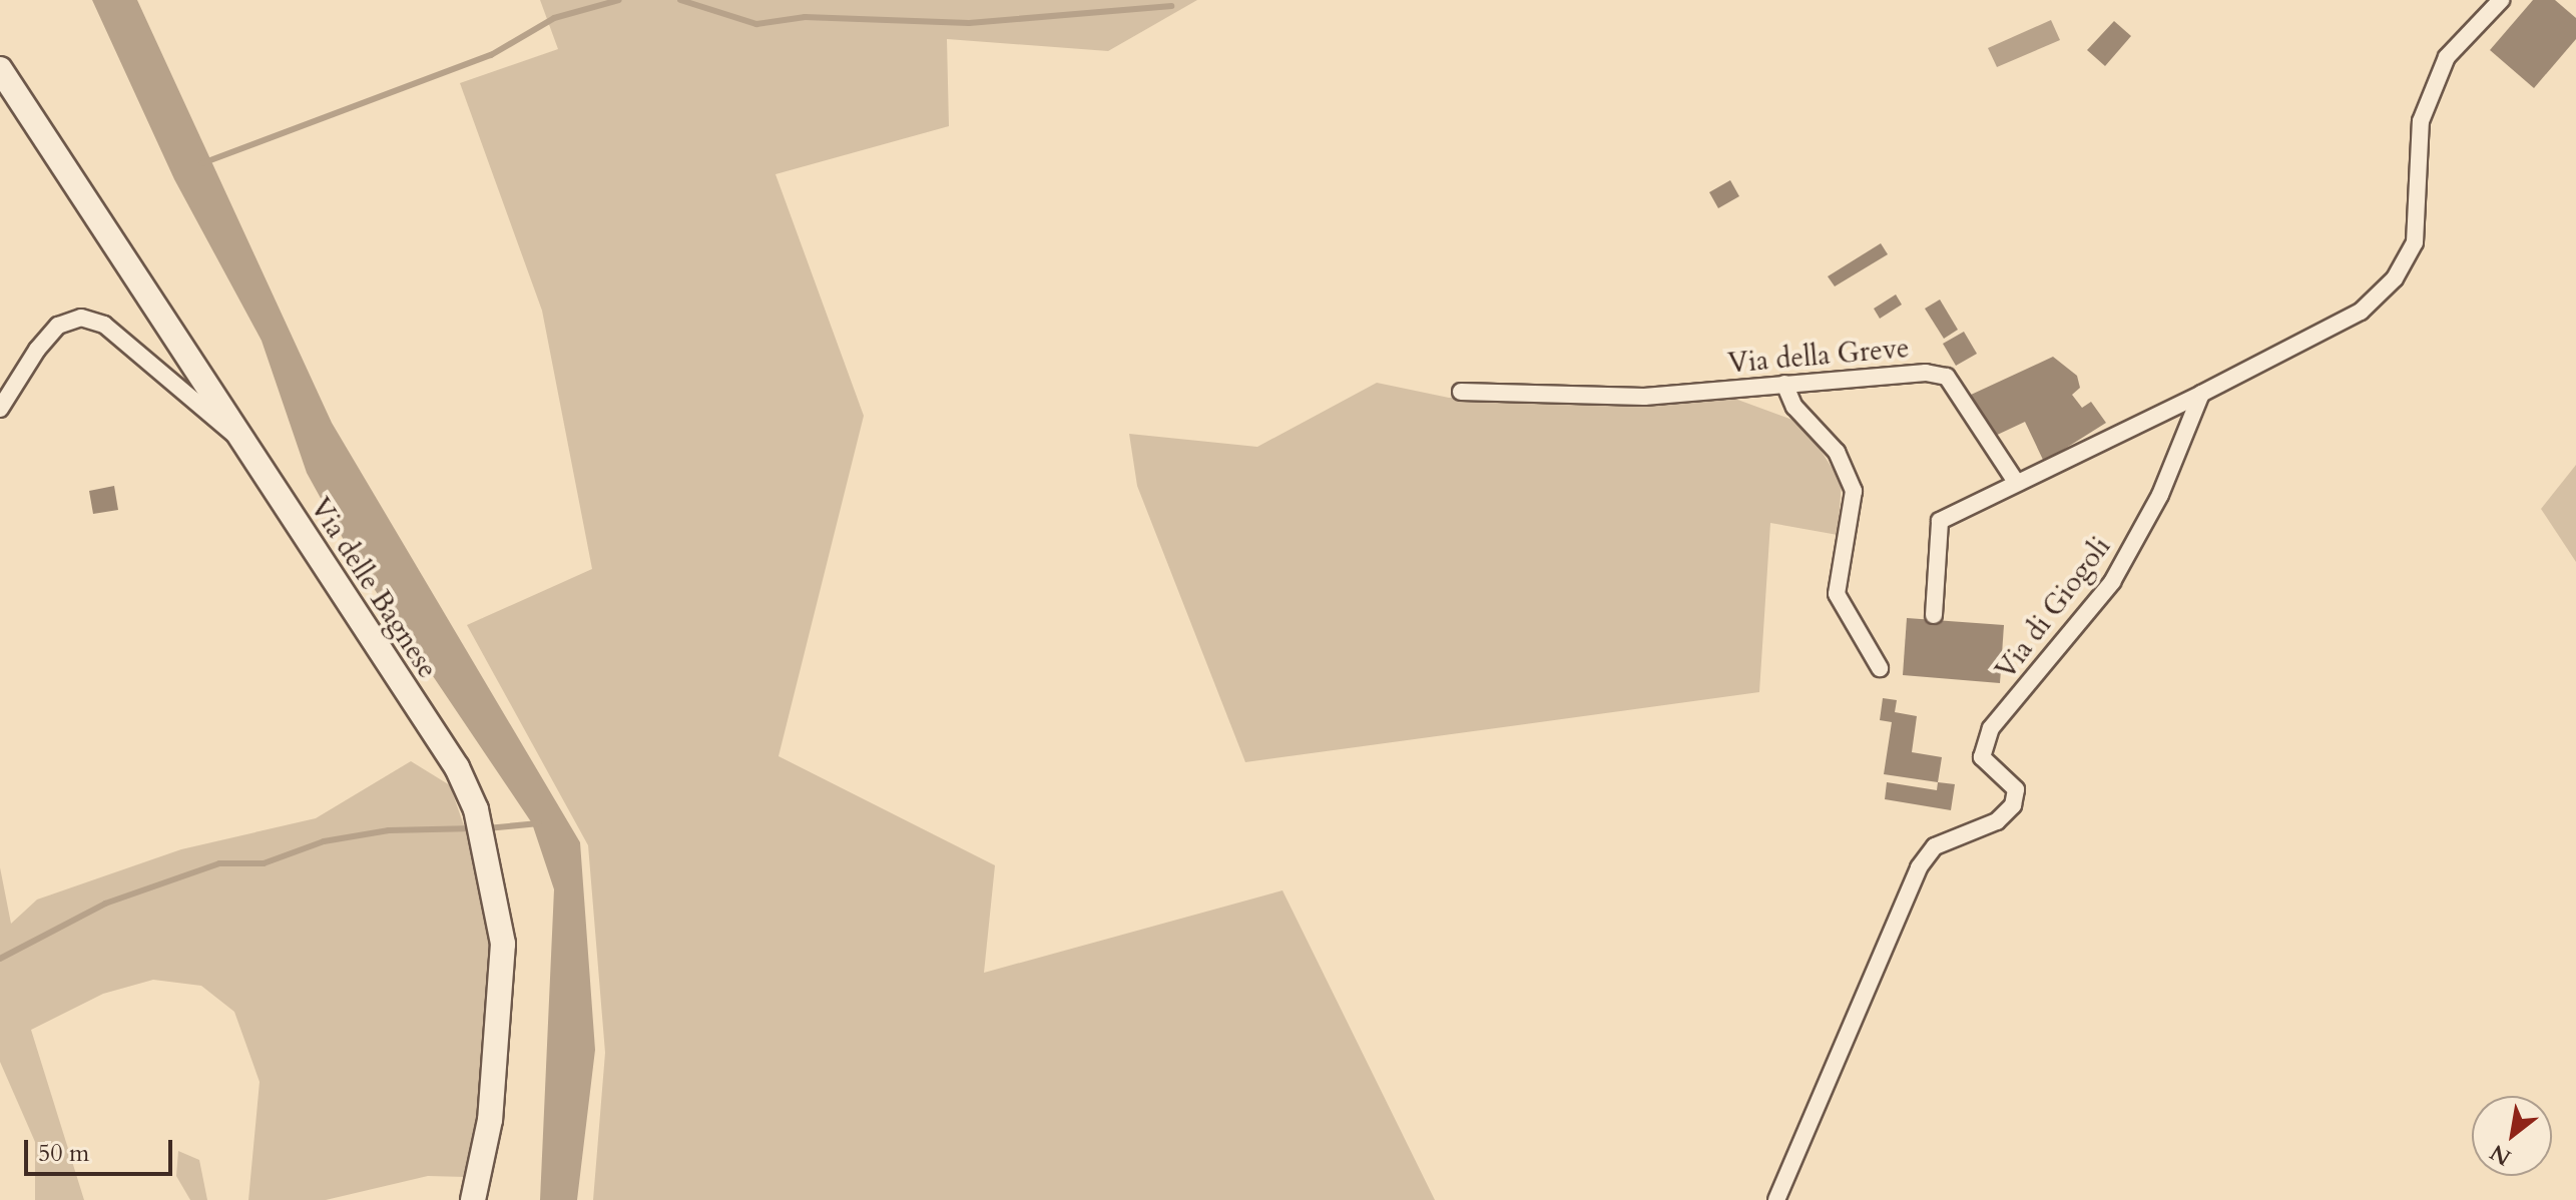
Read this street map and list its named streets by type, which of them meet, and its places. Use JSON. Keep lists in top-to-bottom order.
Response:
{
  "streets": {
    "main road": ["Via delle Bagnese"],
    "street": ["Via della Greve", "Via di Giogoli"]
  },
  "scale_bar": "50 m",
  "north": "bottom left"
}
